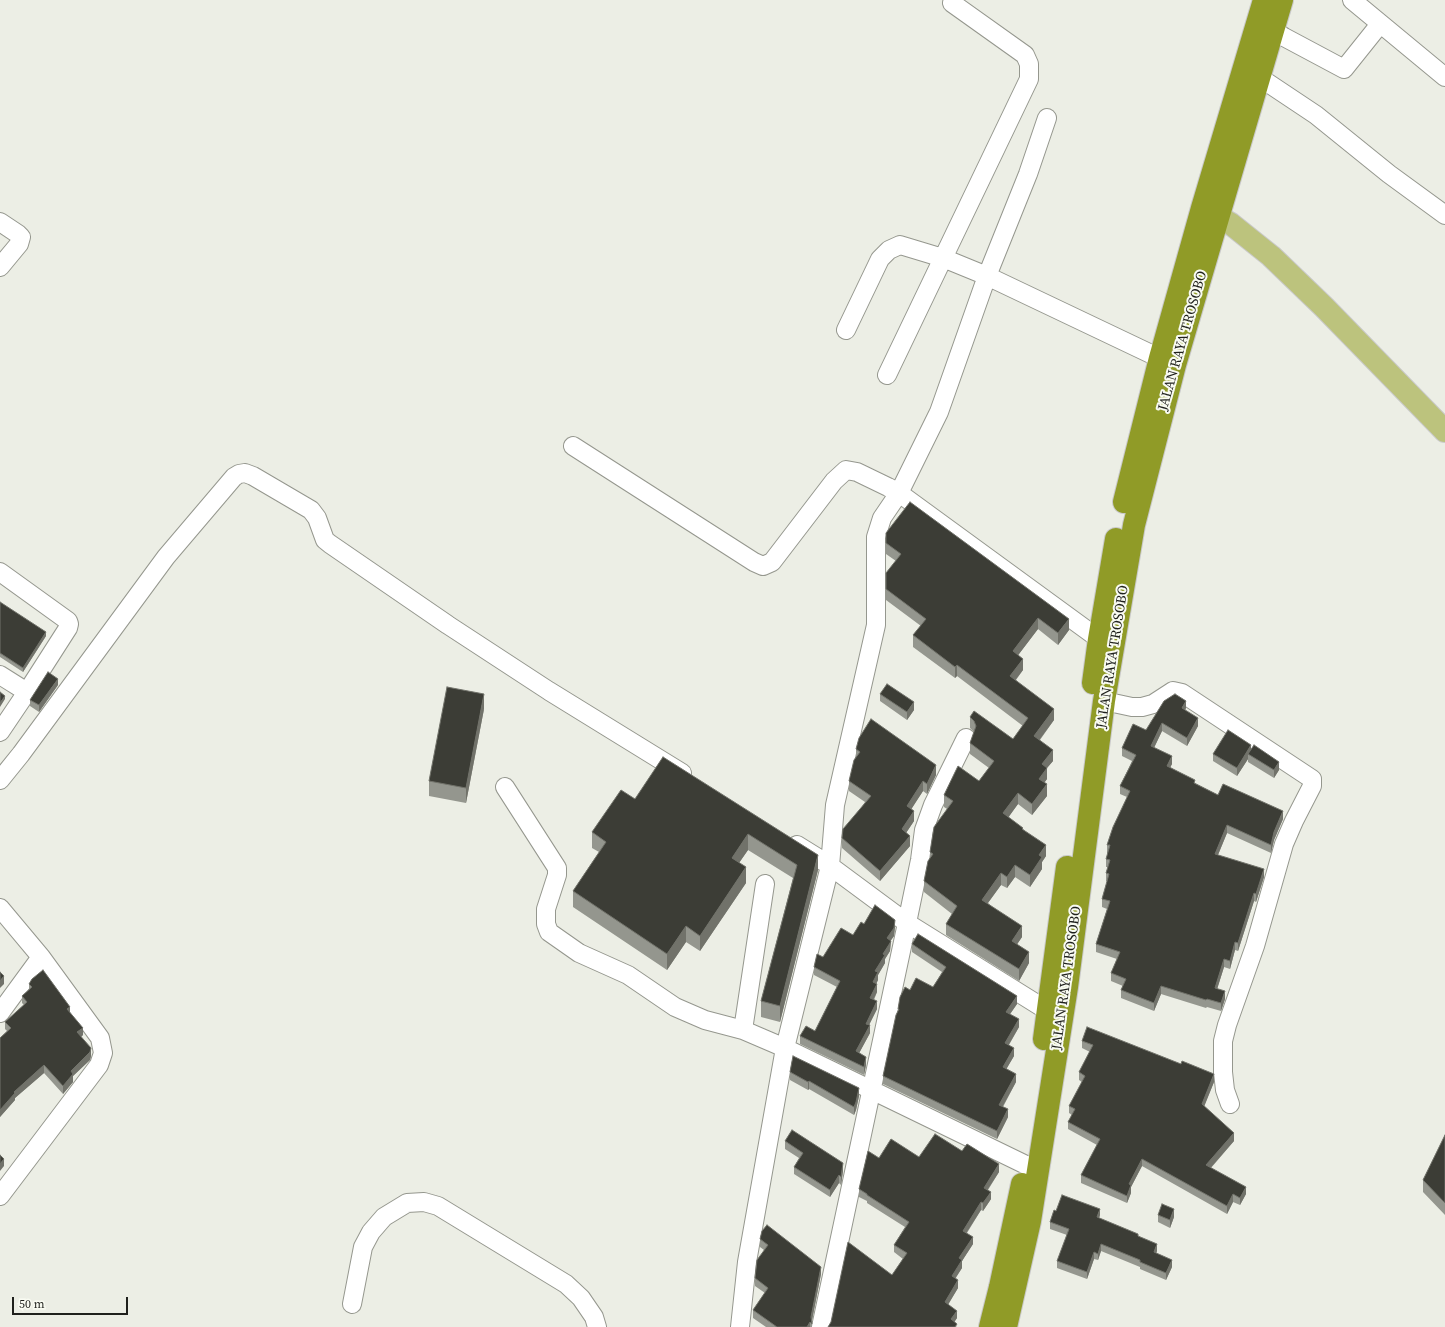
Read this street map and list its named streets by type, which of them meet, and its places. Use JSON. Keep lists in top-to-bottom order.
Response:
{
  "streets": {
    "highway": ["JALAN RAYA TROSOBO"]
  },
  "scale_bar": "50 m"
}
